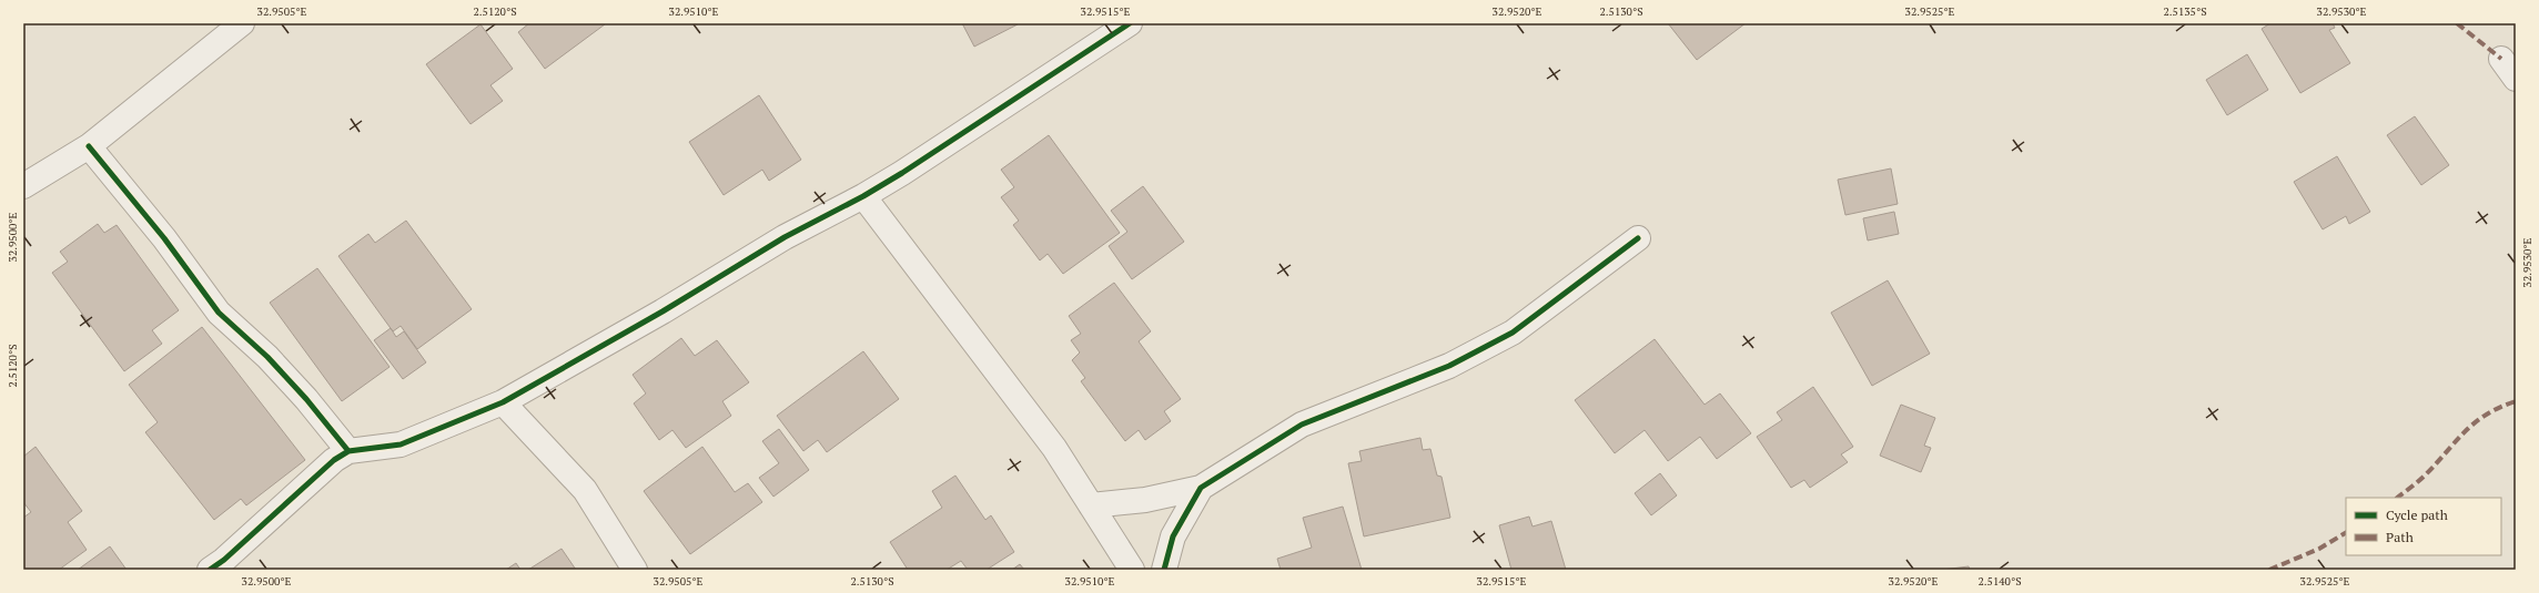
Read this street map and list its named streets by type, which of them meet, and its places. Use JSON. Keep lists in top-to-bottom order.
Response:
{
  "legend": ["Cycle path", "Path"],
  "coordinates": [
    "32.9505°E",
    "2.5120°S",
    "32.9510°E",
    "32.9515°E",
    "32.9520°E",
    "2.5130°S",
    "32.9525°E",
    "2.5135°S",
    "32.9530°E",
    "32.9500°E",
    "2.5140°S"
  ]
}
